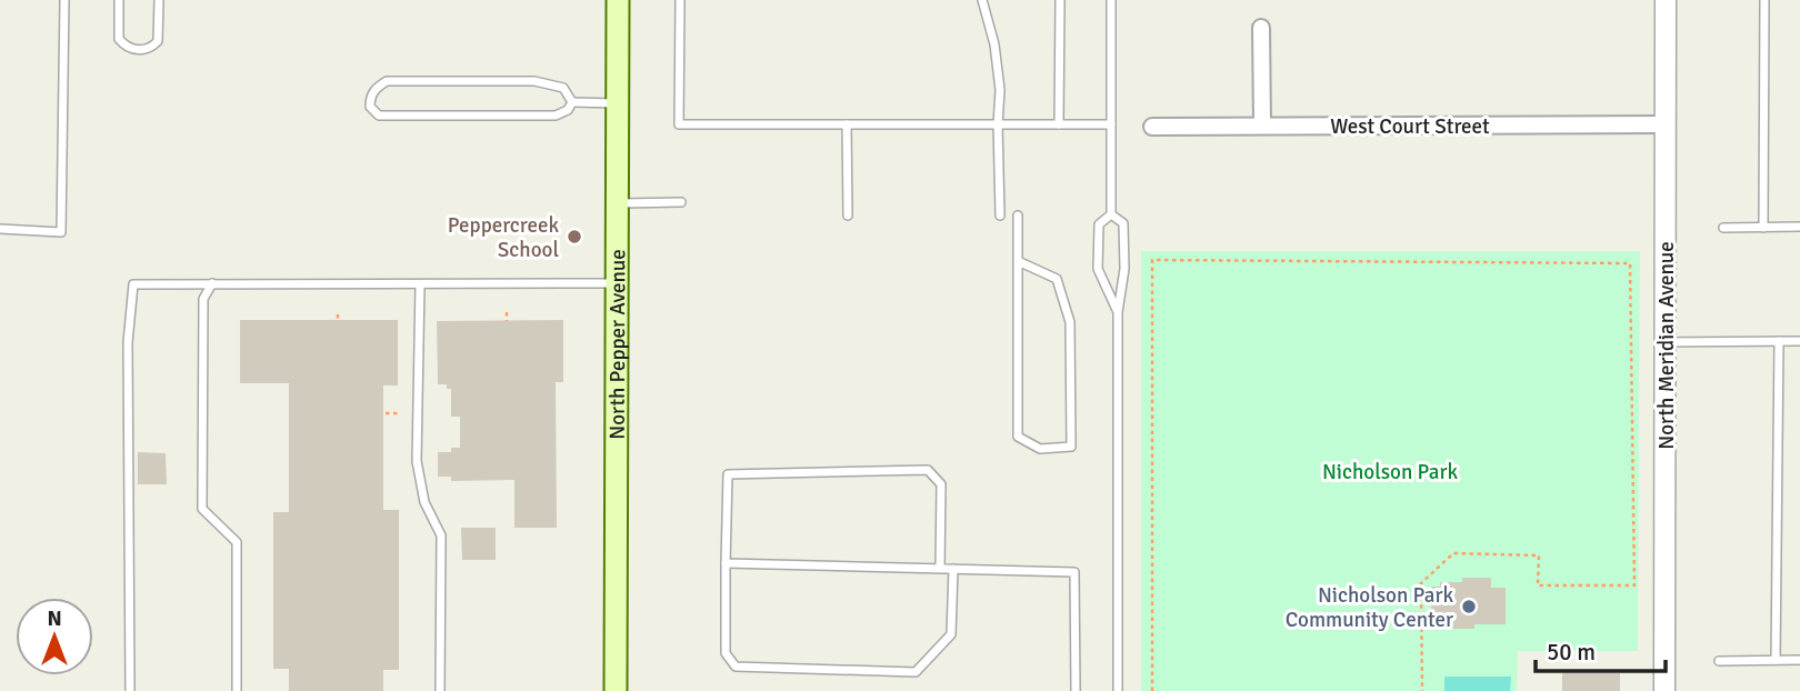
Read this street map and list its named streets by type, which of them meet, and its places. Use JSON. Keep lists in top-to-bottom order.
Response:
{
  "streets": {
    "main road": ["North Pepper Avenue"],
    "street": ["West Court Street", "North Meridian Avenue"]
  },
  "crossings": [
    ["West Court Street", "North Meridian Avenue"]
  ],
  "parks": ["Nicholson Park"],
  "places": ["Peppercreek School", "Nicholson Park Community Center"],
  "scale_bar": "50 m",
  "north": "top"
}
